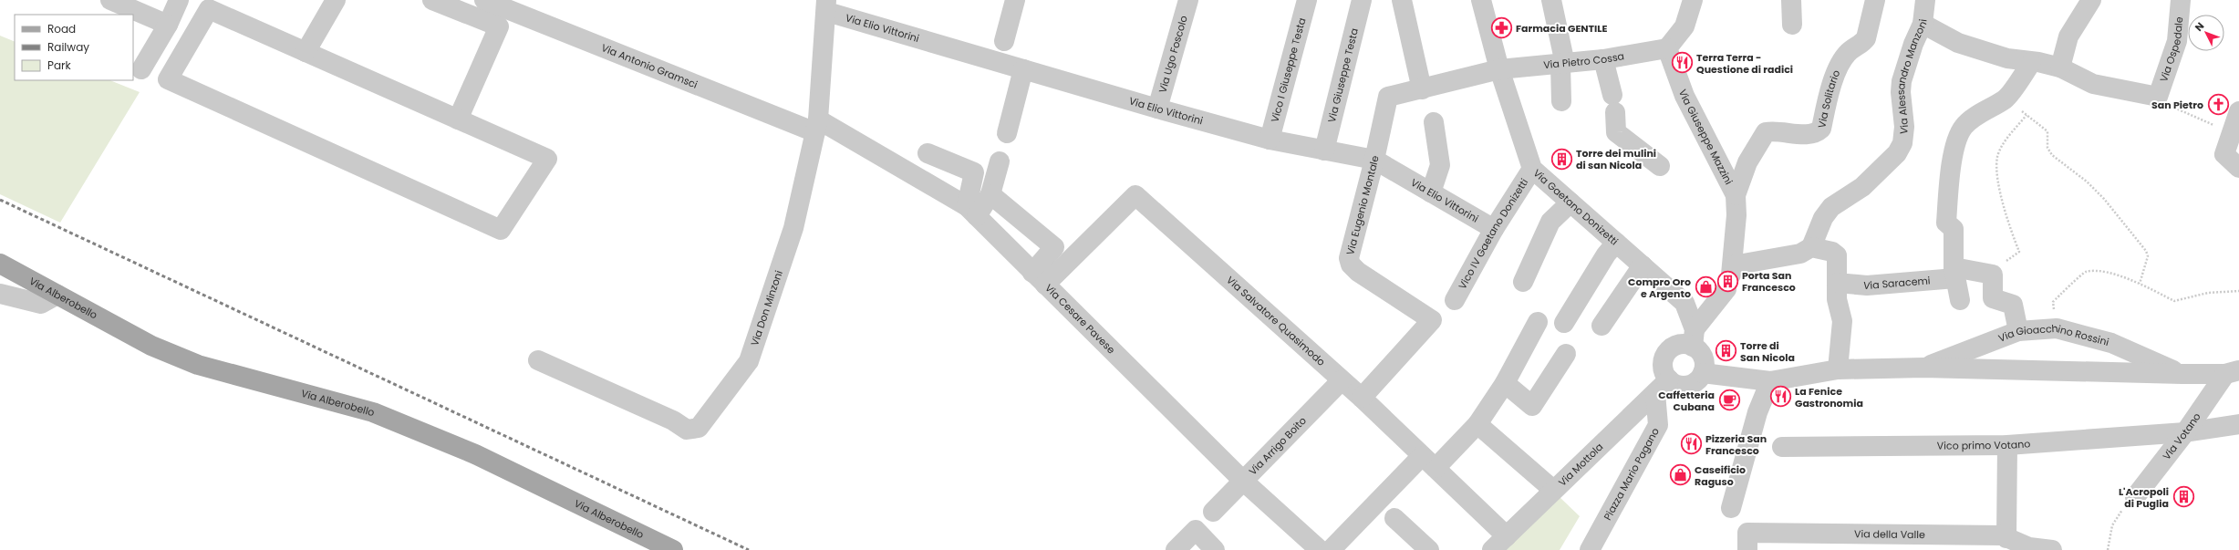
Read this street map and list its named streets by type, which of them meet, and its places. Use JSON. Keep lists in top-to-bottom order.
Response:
{
  "streets": {
    "main road": ["Via Alberobello"],
    "street": [
      "Via Elio Vittorini",
      "Via Ospedale",
      "Via Ugo Foscolo",
      "Via Pietro Cossa",
      "Via Antonio Gramsci",
      "Vico I Giuseppe Testa",
      "Via Giuseppe Testa",
      "Via Alessandro Manzoni",
      "Via Solitario",
      "Via Giuseppe Mazzini",
      "Via Eugenio Montale",
      "Via Gaetano Donizetti",
      "Vico IV Gaetano Donizetti",
      "Via Saracemi",
      "Via Don Minzoni",
      "Via Cesare Pavese",
      "Via Salvatore Quasimodo",
      "Via Gioacchino Rossini",
      "Via Votano",
      "Vico primo Votano",
      "Via Arrigo Boito",
      "Via Mottola",
      "Piazza Mario Pagano",
      "Via della Valle"
    ]
  },
  "crossings": [
    ["Via Elio Vittorini", "Via Ugo Foscolo"],
    ["Via Elio Vittorini", "Vico I Giuseppe Testa"],
    ["Via Elio Vittorini", "Via Giuseppe Testa"],
    ["Via Elio Vittorini", "Via Eugenio Montale"],
    ["Via Elio Vittorini", "Vico IV Gaetano Donizetti"],
    ["Via Elio Vittorini", "Via Don Minzoni"],
    ["Via Pietro Cossa", "Via Giuseppe Mazzini"],
    ["Via Pietro Cossa", "Via Eugenio Montale"],
    ["Via Pietro Cossa", "Via Gaetano Donizetti"],
    ["Via Antonio Gramsci", "Via Don Minzoni"],
    ["Via Antonio Gramsci", "Via Cesare Pavese"],
    ["Via Solitario", "Via Giuseppe Mazzini"],
    ["Via Eugenio Montale", "Via Salvatore Quasimodo"],
    ["Via Gaetano Donizetti", "Vico IV Gaetano Donizetti"],
    ["Via Gaetano Donizetti", "Via Gioacchino Rossini"],
    ["Via Gaetano Donizetti", "Via Mottola"],
    ["Via Don Minzoni", "Via Cesare Pavese"],
    ["Via Cesare Pavese", "Via Salvatore Quasimodo"],
    ["Via Cesare Pavese", "Via Arrigo Boito"],
    ["Via Salvatore Quasimodo", "Via Arrigo Boito"],
    ["Via Salvatore Quasimodo", "Via Mottola"],
    ["Via Gioacchino Rossini", "Via Votano"],
    ["Via Gioacchino Rossini", "Via Mottola"],
    ["Via Votano", "Vico primo Votano"],
    ["Via Mottola", "Piazza Mario Pagano"]
  ],
  "places": {
    "pharmacy": ["Farmacia GENTILE"],
    "restaurant": ["Terra Terra - Questione di radici", "La Fenice Gastronomia", "Pizzeria San Francesco"],
    "church": ["San Pietro"],
    "building": [
      "Torre dei mulini di san Nicola",
      "Porta San Francesco",
      "Torre di San Nicola",
      "L'Acropoli di Puglia"
    ],
    "shop": ["Compro Oro e Argento", "Caseificio Raguso"],
    "cafe": ["Caffetteria Cubana"]
  },
  "legend": ["Road", "Railway", "Park"],
  "north": "top left"
}
